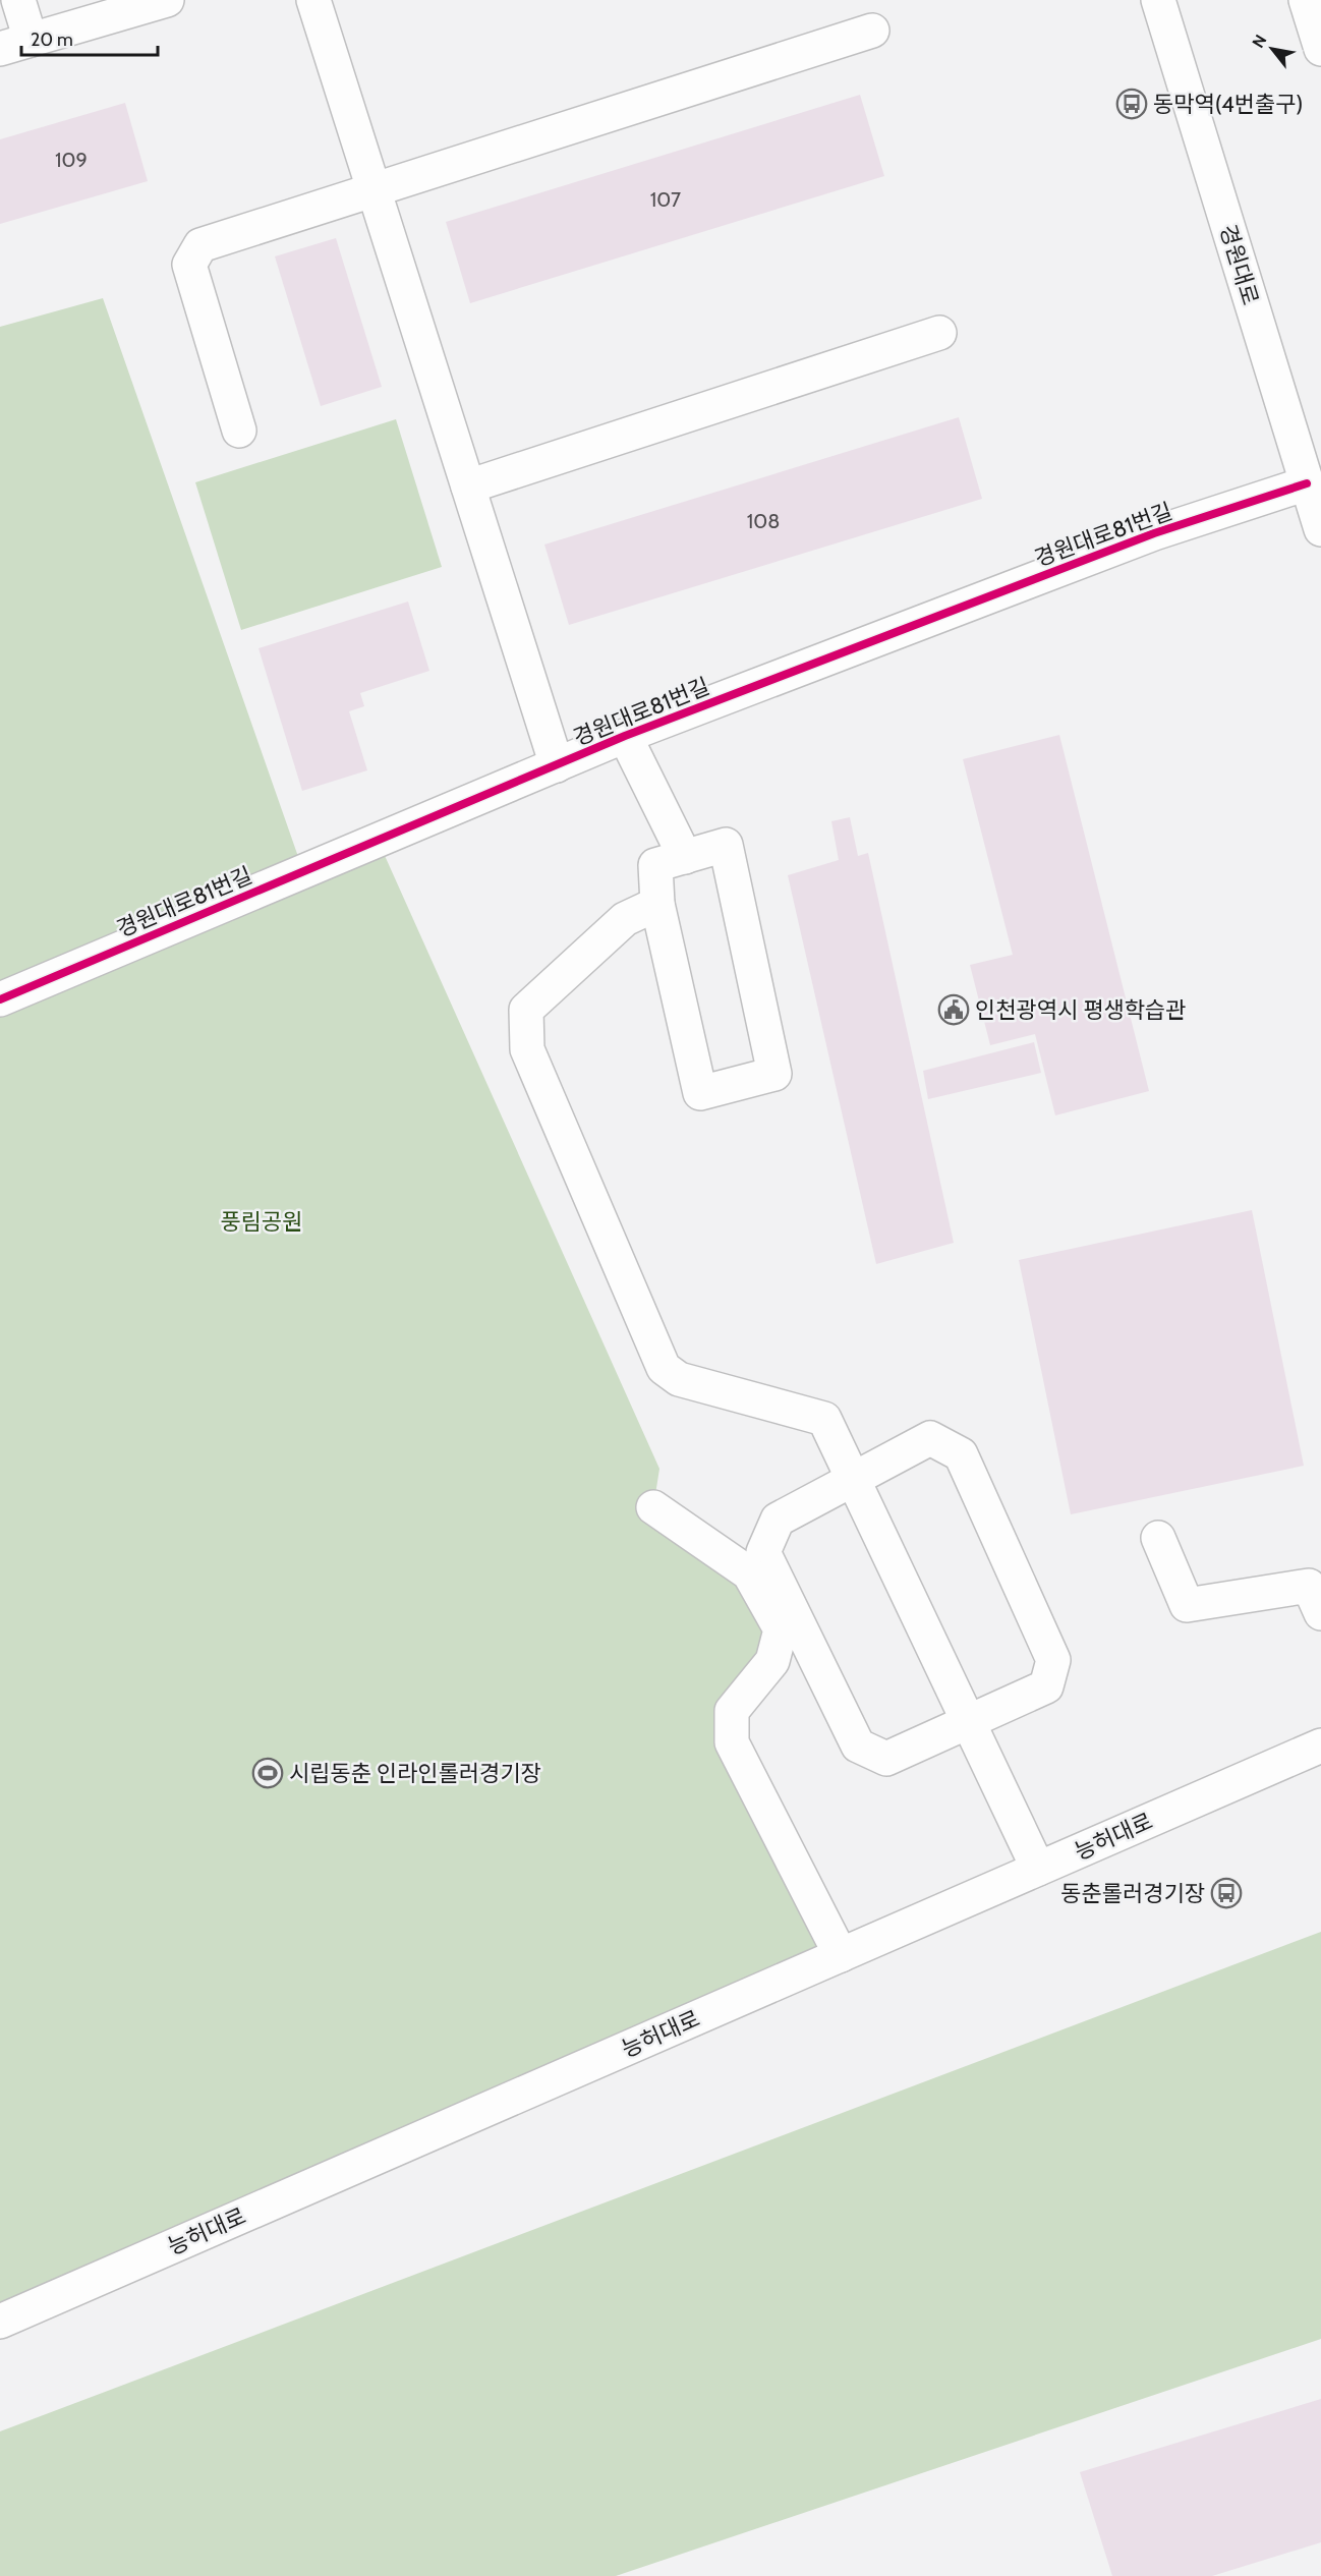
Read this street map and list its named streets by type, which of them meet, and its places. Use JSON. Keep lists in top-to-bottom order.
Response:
{
  "streets": {
    "main road": ["경원대로", "경원대로81번길", "능허대로"]
  },
  "crossings": [
    ["경원대로", "경원대로81번길"]
  ],
  "parks": ["풍림공원"],
  "places": {
    "bus stop": ["동막역(4번출구)", "동춘롤러경기장"],
    "public building": ["인천광역시 평생학습관"],
    "sports": ["시립동춘 인라인롤러경기장"]
  },
  "house_numbers": ["109", "107", "108"],
  "scale_bar": "20 m",
  "north": "top left"
}
